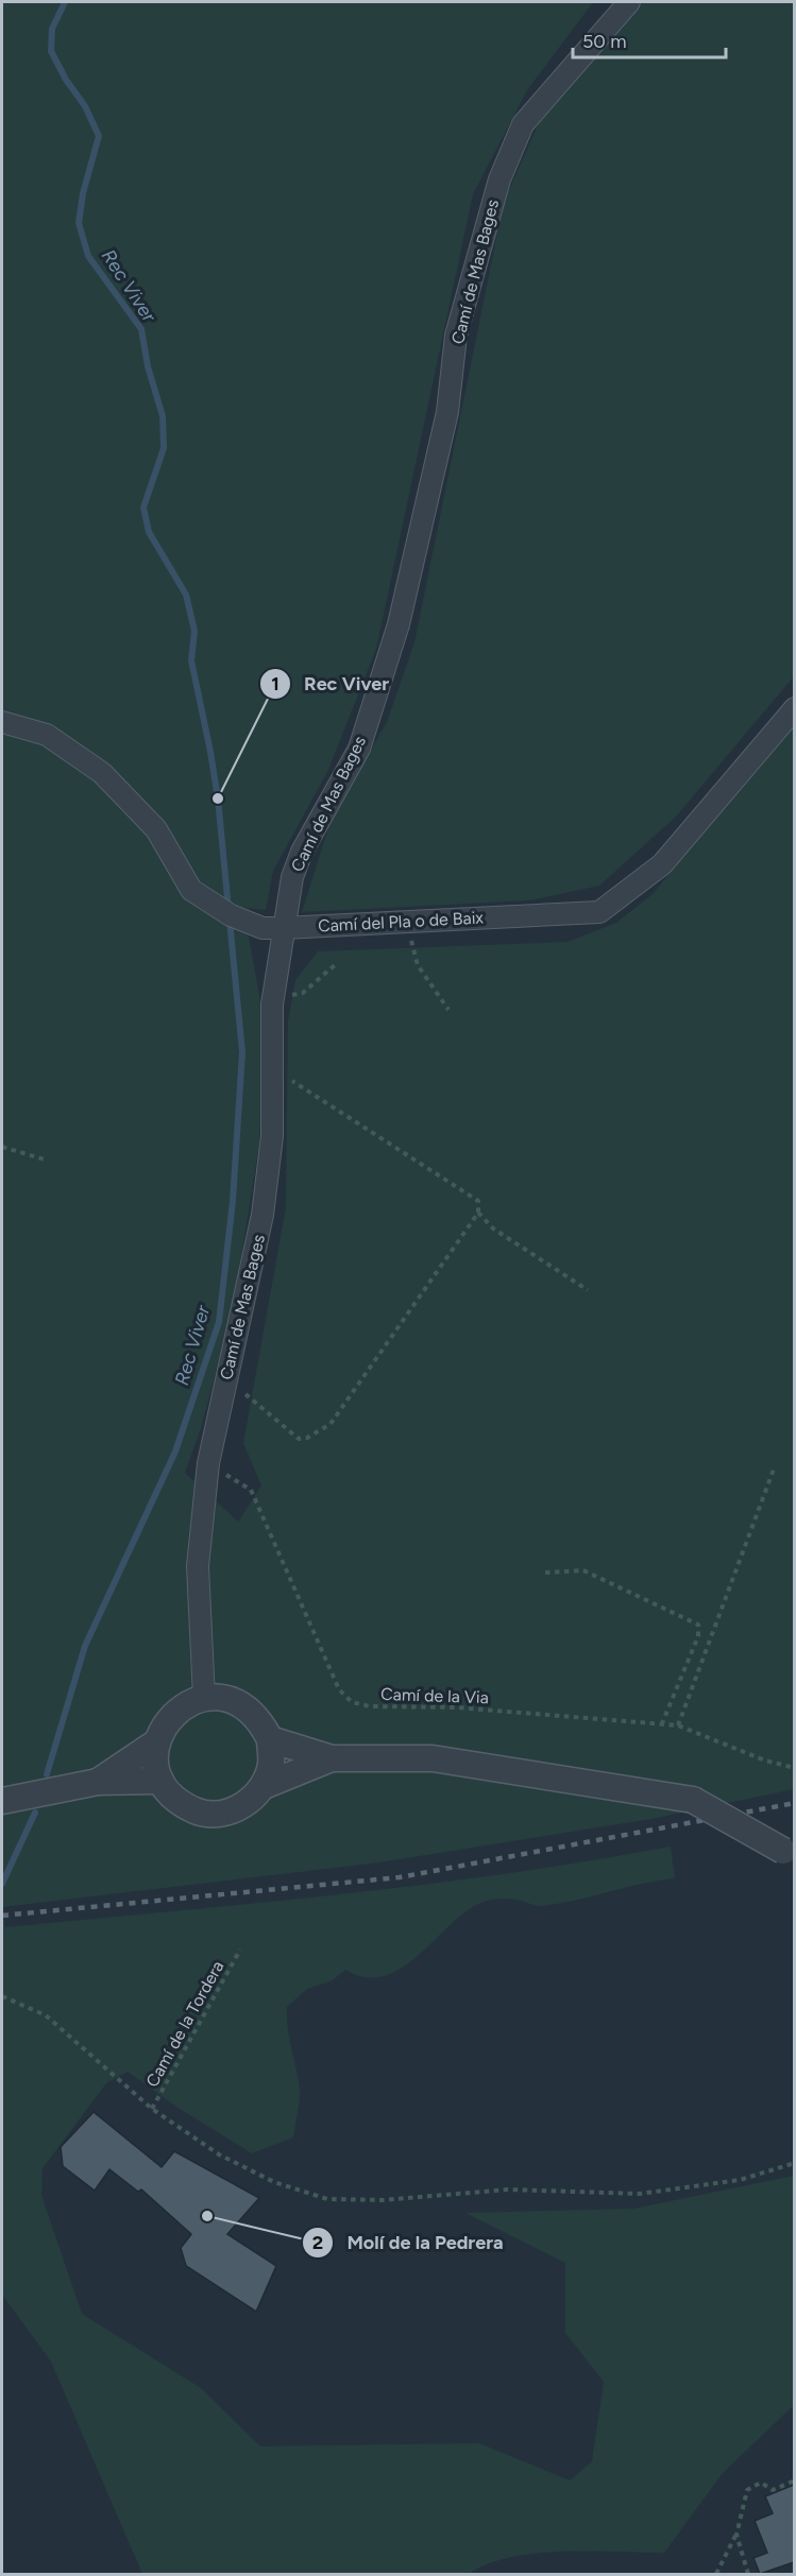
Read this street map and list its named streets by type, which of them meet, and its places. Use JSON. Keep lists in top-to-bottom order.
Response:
{
  "streets": {
    "street": ["Camí de Mas Bages", "Camí del Pla o de Baix"],
    "path": ["Camí de la Via", "Camí de la Tordera"]
  },
  "crossings": [
    ["Camí de Mas Bages", "Camí del Pla o de Baix"],
    ["Camí de Mas Bages", "Camí de la Via"]
  ],
  "water": ["Rec Viver"],
  "places": ["Rec Viver", "Molí de la Pedrera"],
  "scale_bar": "50 m"
}
